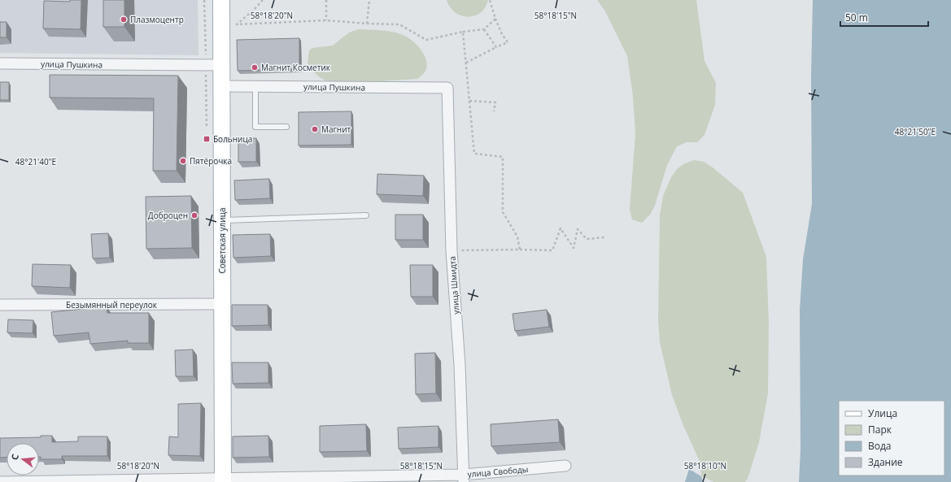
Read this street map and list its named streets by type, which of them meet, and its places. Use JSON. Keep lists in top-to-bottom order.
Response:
{
  "streets": {
    "main road": ["Советская улица"],
    "street": [
      "улица Пушкина",
      "улица Шмидта",
      "Безымянный переулок",
      "улица Свободы"
    ]
  },
  "crossings": [
    ["улица Пушкина", "Советская улица"],
    ["улица Пушкина", "улица Шмидта"],
    ["Советская улица", "Безымянный переулок"],
    ["Советская улица", "улица Свободы"],
    ["улица Шмидта", "улица Свободы"]
  ],
  "places": {
    "other": [
      "Плазмоцентр",
      "Магнит Косметик",
      "Магнит",
      "Пятёрочка",
      "Доброцен"
    ],
    "transit": ["Больница"]
  },
  "legend": [
    "Улица",
    "Парк",
    "Вода",
    "Здание"
  ],
  "scale_bar": "50 m",
  "north": "left",
  "coordinates": [
    "58°18'20\"N",
    "58°18'15\"N",
    "48°21'50\"E",
    "48°21'40\"E",
    "58°18'10\"N"
  ]
}
